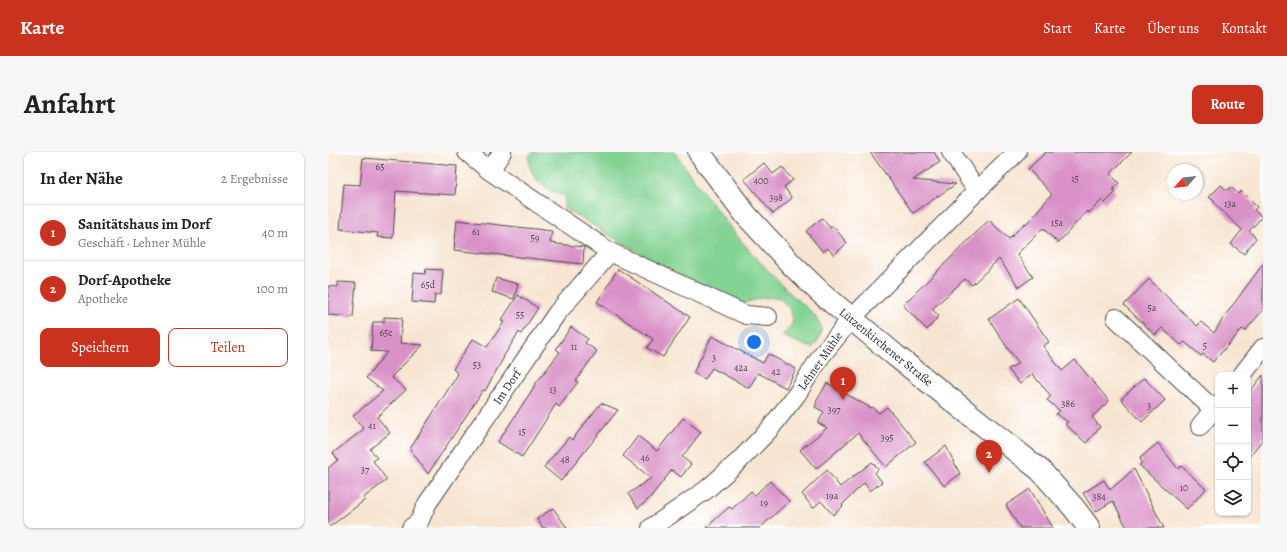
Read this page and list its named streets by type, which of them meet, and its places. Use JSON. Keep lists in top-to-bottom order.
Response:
{
  "streets": {
    "main road": ["Lützenkirchener Straße"],
    "street": ["Lehner Mühle", "Im Dorf"]
  },
  "crossings": [
    ["Lützenkirchener Straße", "Lehner Mühle"]
  ],
  "house_numbers": [
    "65",
    "15",
    "400",
    "398",
    "13a",
    "15a",
    "61",
    "59",
    "65d",
    "5a",
    "55",
    "65c",
    "5",
    "11",
    "3",
    "53",
    "42a",
    "42",
    "13",
    "386",
    "3",
    "397",
    "41",
    "15",
    "395",
    "46",
    "48",
    "37",
    "10",
    "19a",
    "384",
    "19"
  ],
  "north": "bottom left",
  "page": {
    "header": "Karte",
    "nav": [
      "Start",
      "Karte",
      "Über uns",
      "Kontakt"
    ],
    "title": "Anfahrt",
    "buttons": [
      "Route",
      ["Speichern", "Teilen"]
    ],
    "heading": ["In der Nähe", "2 Ergebnisse"],
    "list": [
      {
        "mark": "1",
        "name": "Sanitätshaus im Dorf",
        "note": "Geschäft · Lehner Mühle",
        "value": "40 m"
      },
      {
        "mark": "2",
        "name": "Dorf-Apotheke",
        "note": "Apotheke",
        "value": "100 m"
      }
    ],
    "pins": ["1", "2"],
    "map_buttons": ["+", "−"]
  }
}
